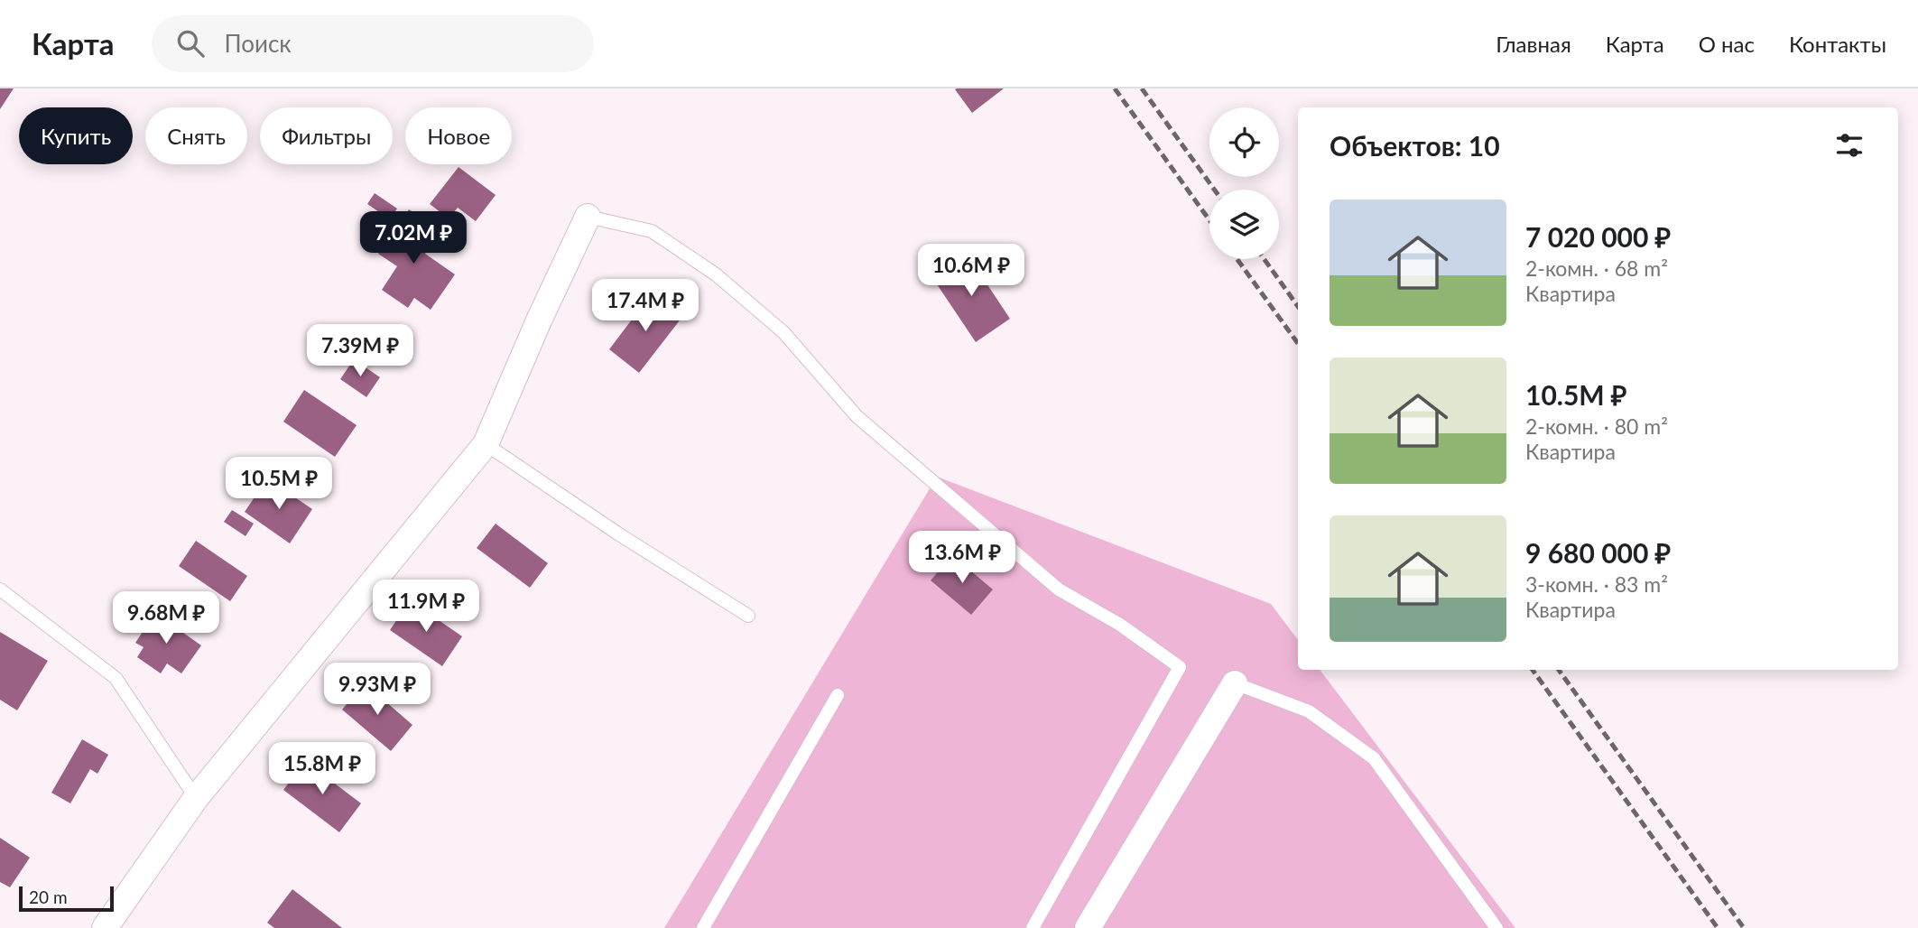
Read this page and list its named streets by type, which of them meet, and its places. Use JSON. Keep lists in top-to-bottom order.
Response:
{
  "scale_bar": "20 m",
  "page": {
    "header": "Карта",
    "search": "Поиск",
    "nav": [
      "Главная",
      "Карта",
      "О нас",
      "Контакты"
    ],
    "chip": [
      "Купить",
      "Снять",
      "Фильтры",
      "Новое"
    ],
    "heading": "Объектов: 10",
    "list": [
      {
        "name": "7 020 000 ₽",
        "note": "2-комн. · 68 m² · Квартира"
      },
      {
        "name": "10.5M ₽",
        "note": "2-комн. · 80 m² · Квартира"
      },
      {
        "name": "9 680 000 ₽",
        "note": "3-комн. · 83 m² · Квартира"
      }
    ],
    "price": [
      "7.02M ₽",
      "10.6M ₽",
      "17.4M ₽",
      "7.39M ₽",
      "10.5M ₽",
      "13.6M ₽",
      "11.9M ₽",
      "9.68M ₽",
      "9.93M ₽",
      "15.8M ₽"
    ],
    "scale": "20 m"
  }
}
